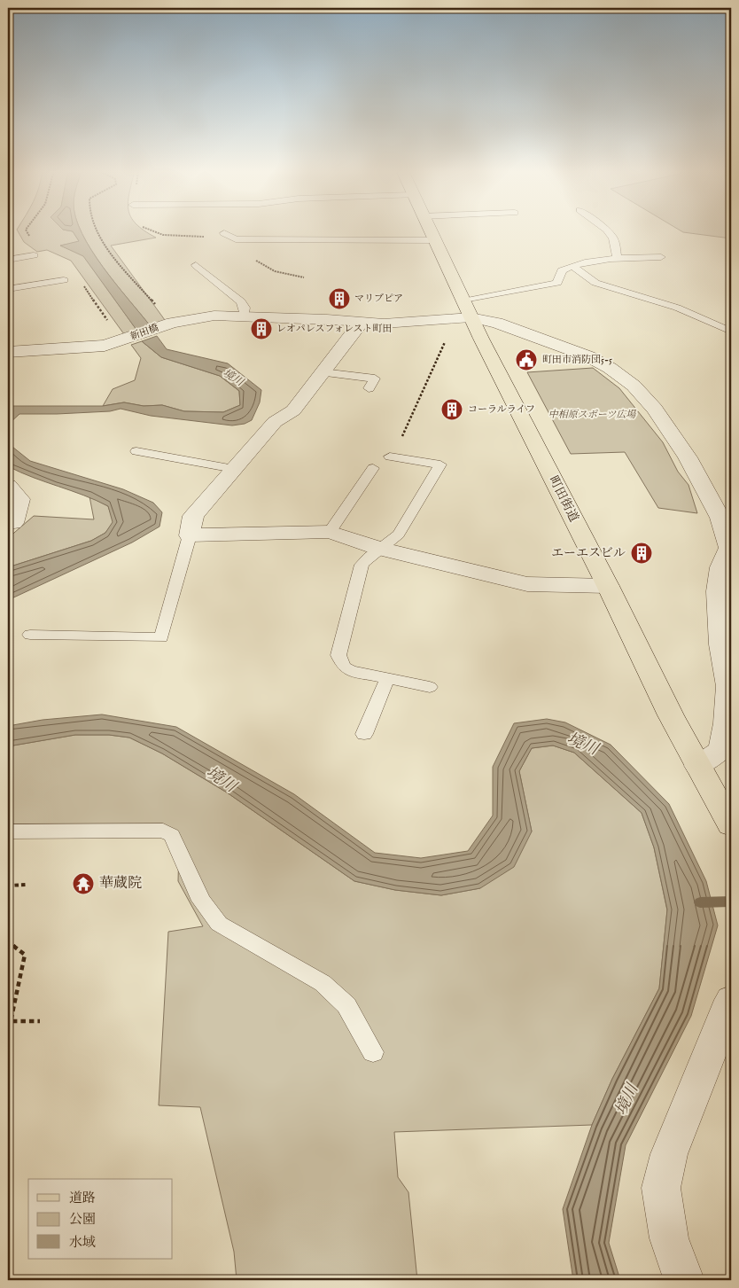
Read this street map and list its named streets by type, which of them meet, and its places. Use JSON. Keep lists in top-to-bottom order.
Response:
{
  "streets": {
    "main road": ["町田街道"],
    "street": ["新田橋"]
  },
  "crossings": [
    ["新田橋", "町田街道"]
  ],
  "water": ["境川"],
  "parks": ["中相原スポーツ広場"],
  "places": {
    "building": [
      "マリブピア",
      "レオパレスフォレスト町田",
      "コーラルライフ",
      "エーエスビル"
    ],
    "public building": ["町田市消防団5-5"],
    "temple": ["華蔵院"]
  },
  "legend": ["道路", "公園", "水域"]
}
